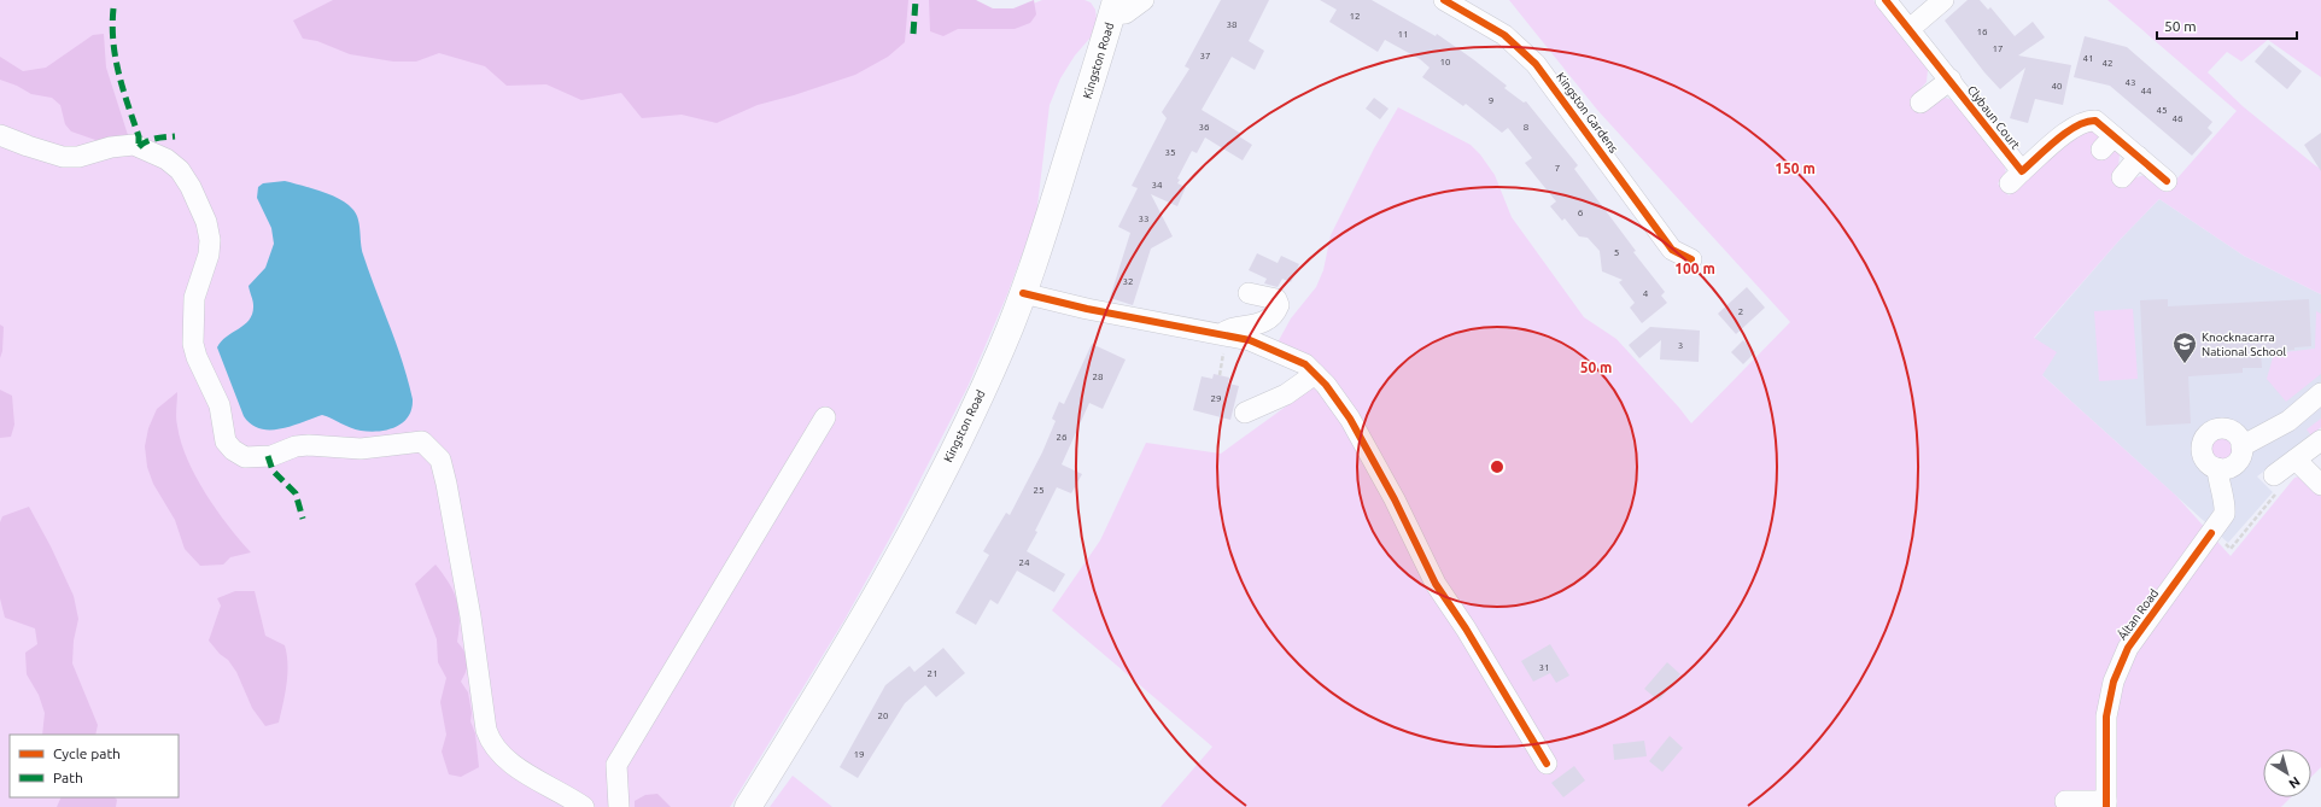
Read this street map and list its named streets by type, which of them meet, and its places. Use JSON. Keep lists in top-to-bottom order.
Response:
{
  "streets": {
    "main road": ["Kingston Road"],
    "street": ["Kingston Gardens", "Clybaun Court", "Áltan Road"]
  },
  "places": {
    "school or university": ["Knocknacarra National School"]
  },
  "house_numbers": [
    "12",
    "38",
    "16",
    "11",
    "17",
    "37",
    "41",
    "10",
    "42",
    "43",
    "40",
    "44",
    "9",
    "45",
    "46",
    "36",
    "8",
    "35",
    "7",
    "34",
    "6",
    "33",
    "5",
    "32",
    "4",
    "2",
    "3",
    "28",
    "29",
    "26",
    "25",
    "24",
    "31",
    "21",
    "20",
    "19"
  ],
  "legend": ["Cycle path", "Path"],
  "scale_bar": "50 m",
  "north": "bottom right",
  "rings": ["150 m", "100 m", "50 m"]
}
